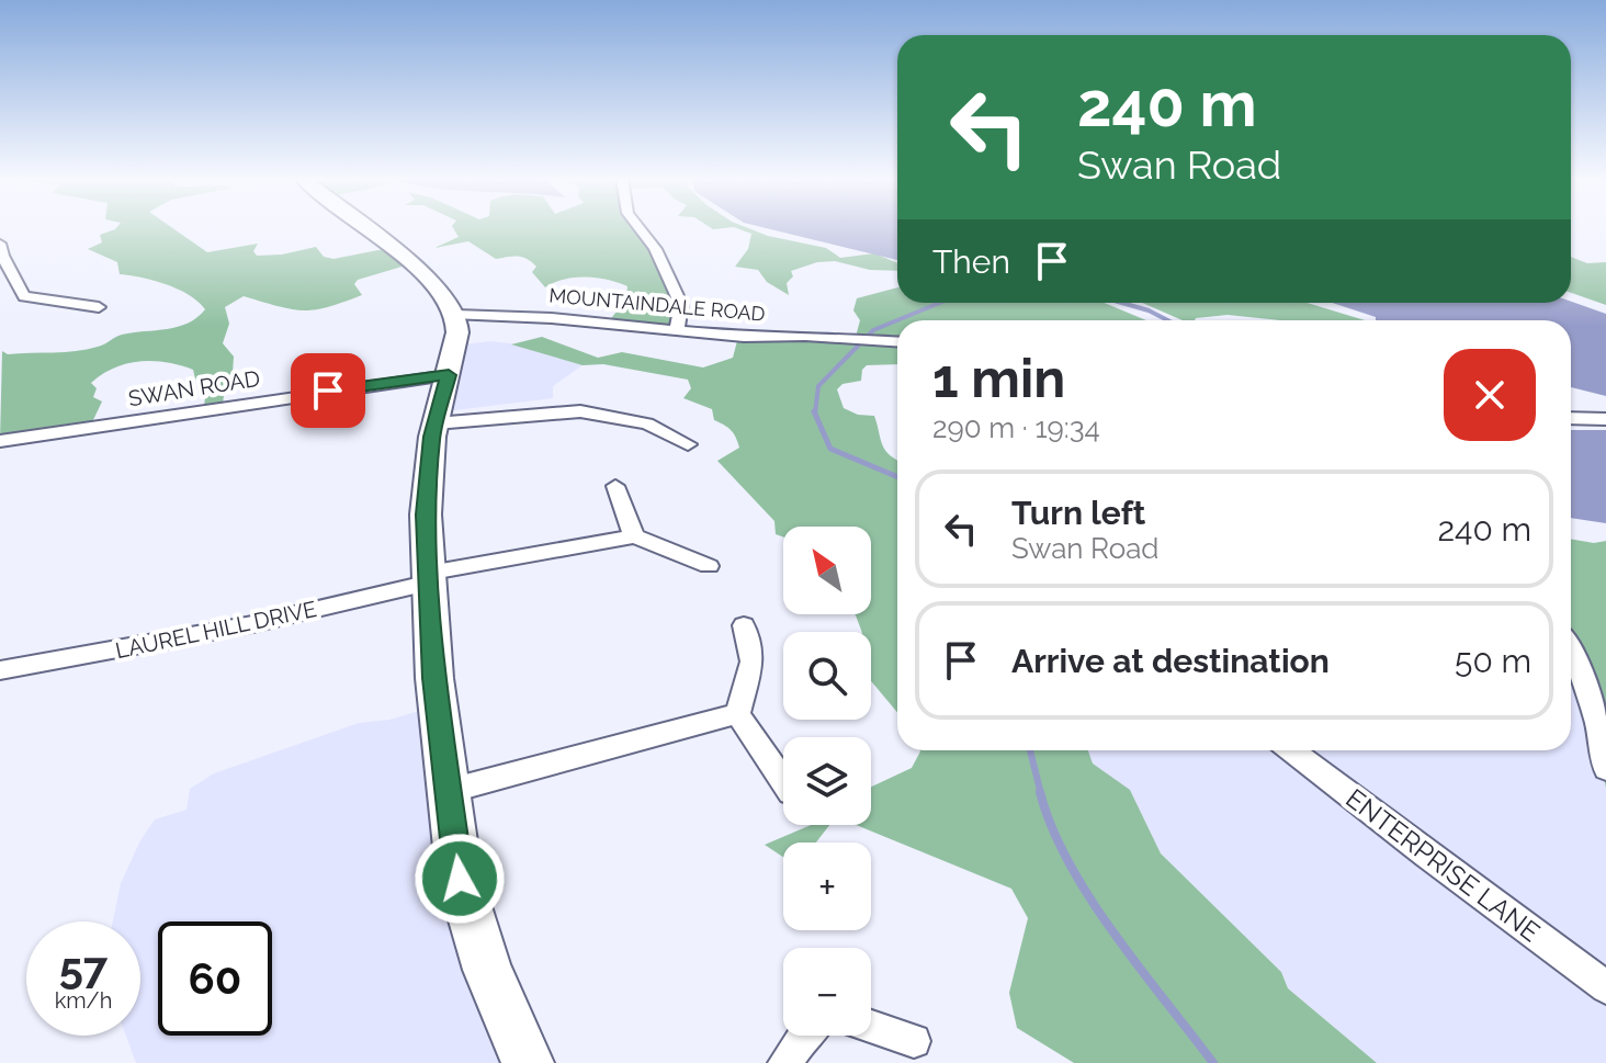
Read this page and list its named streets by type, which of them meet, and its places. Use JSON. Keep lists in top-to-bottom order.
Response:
{
  "streets": {
    "street": [
      "MOUNTAINDALE ROAD",
      "SWAN ROAD",
      "LAUREL HILL DRIVE",
      "ENTERPRISE LANE"
    ]
  },
  "north": "top left",
  "page": {
    "turn": ["240 m", "Swan Road"],
    "then": "Then",
    "heading": ["1 min", "290 m · 19:34"],
    "list": [
      {
        "name": "Turn left",
        "note": "Swan Road",
        "value": "240 m"
      },
      {
        "name": "Arrive at destination",
        "value": "50 m"
      }
    ],
    "map_buttons": ["+", "−"],
    "speed": "57 km/h",
    "limit": "60"
  }
}
